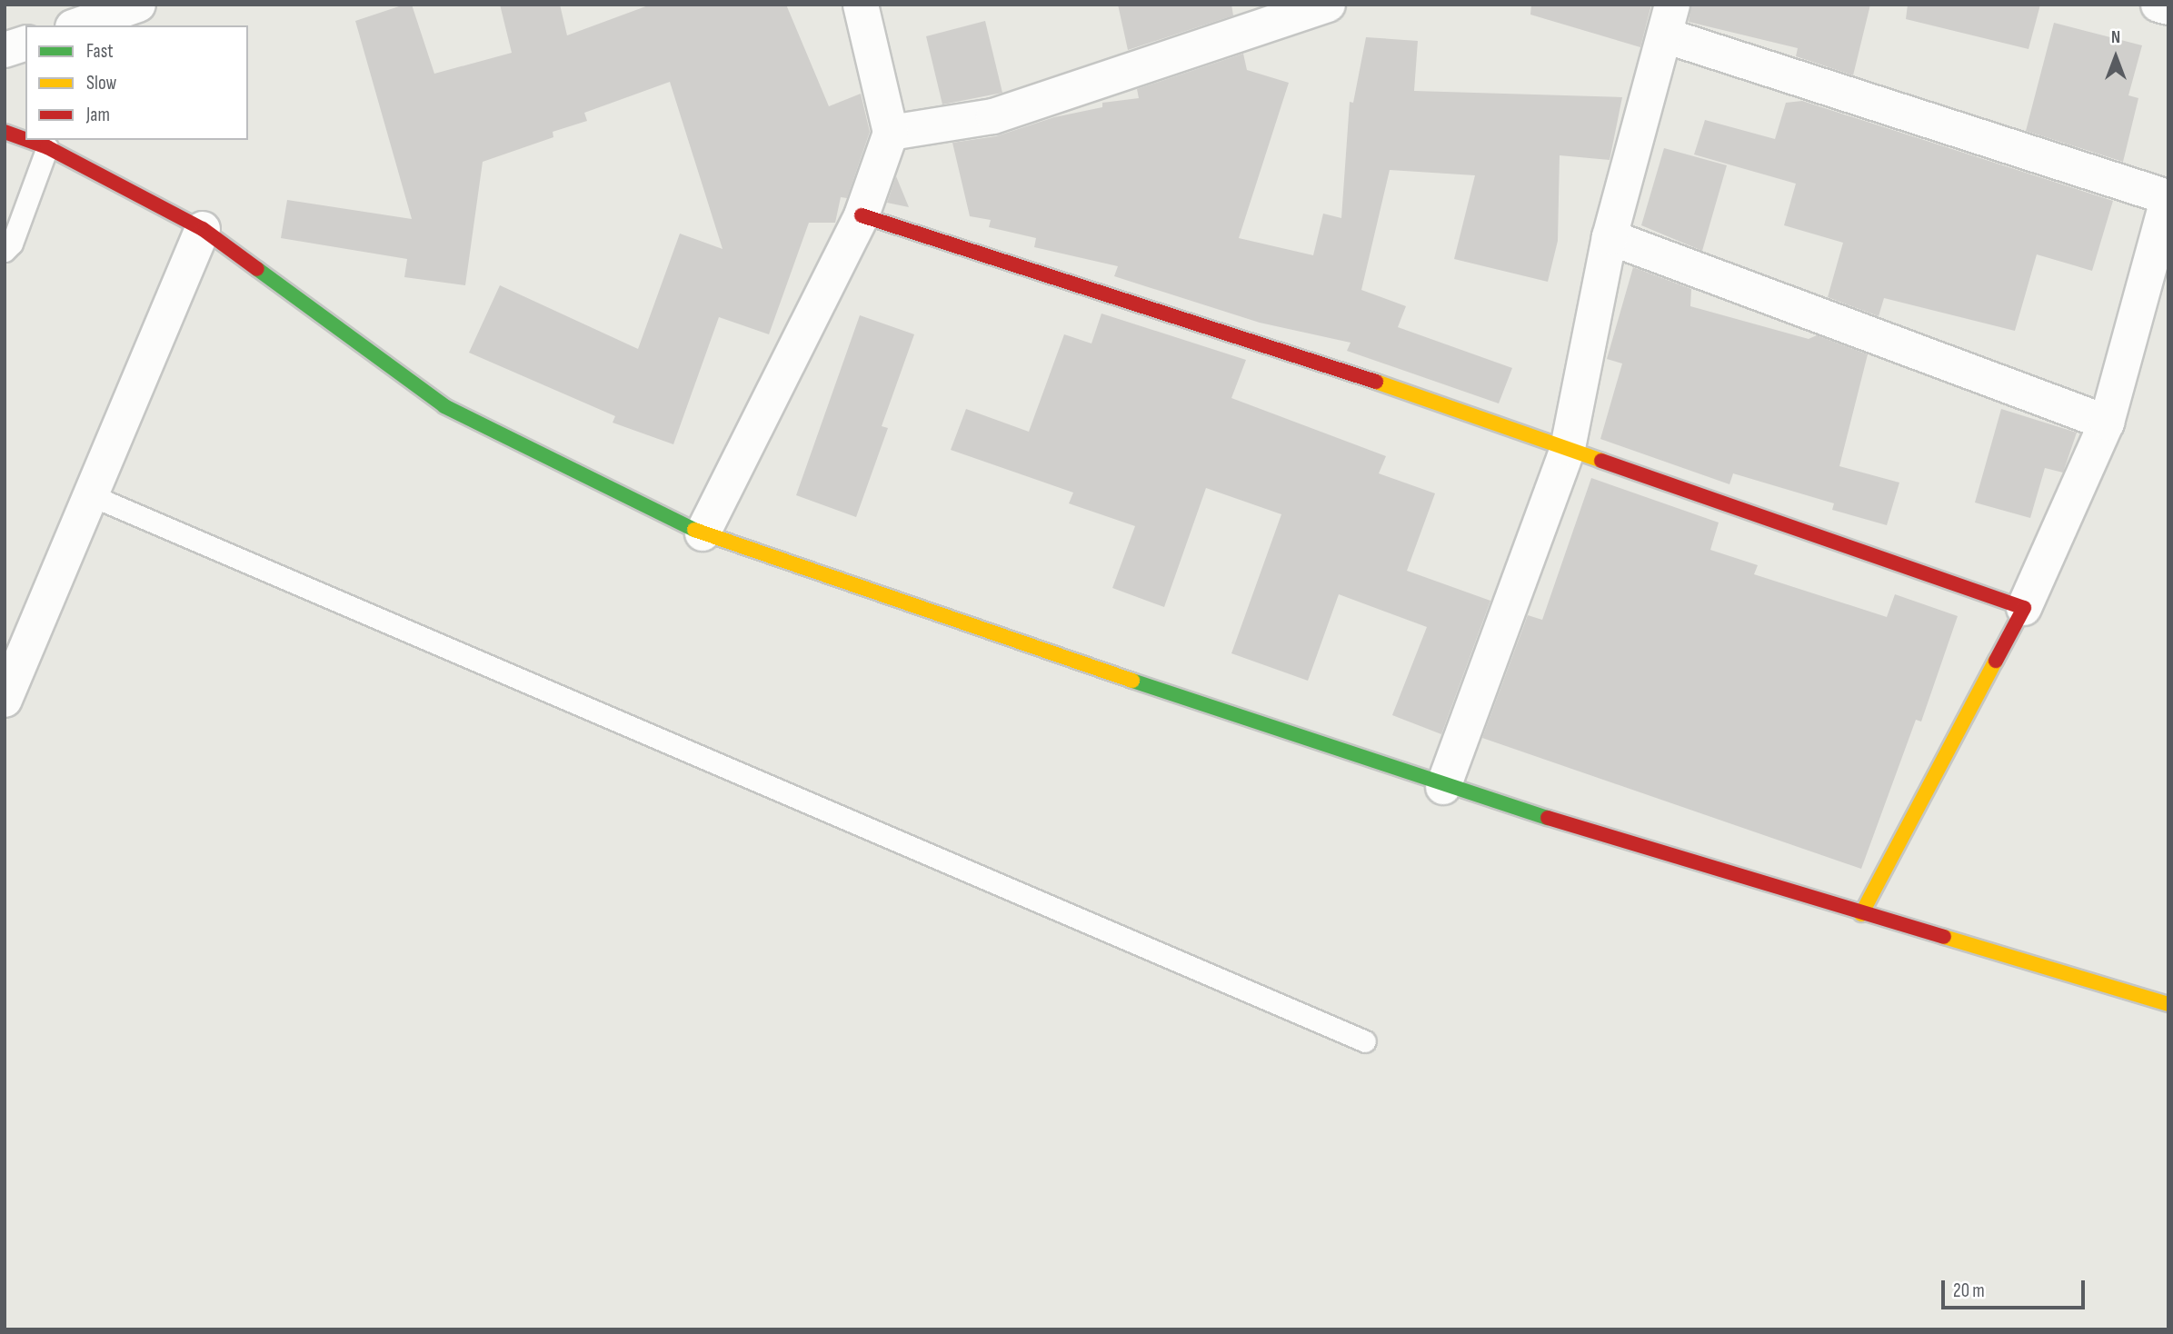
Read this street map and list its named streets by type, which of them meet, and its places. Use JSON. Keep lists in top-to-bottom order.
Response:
{
  "legend": ["Fast", "Slow", "Jam"],
  "scale_bar": "20 m",
  "north": "top"
}
